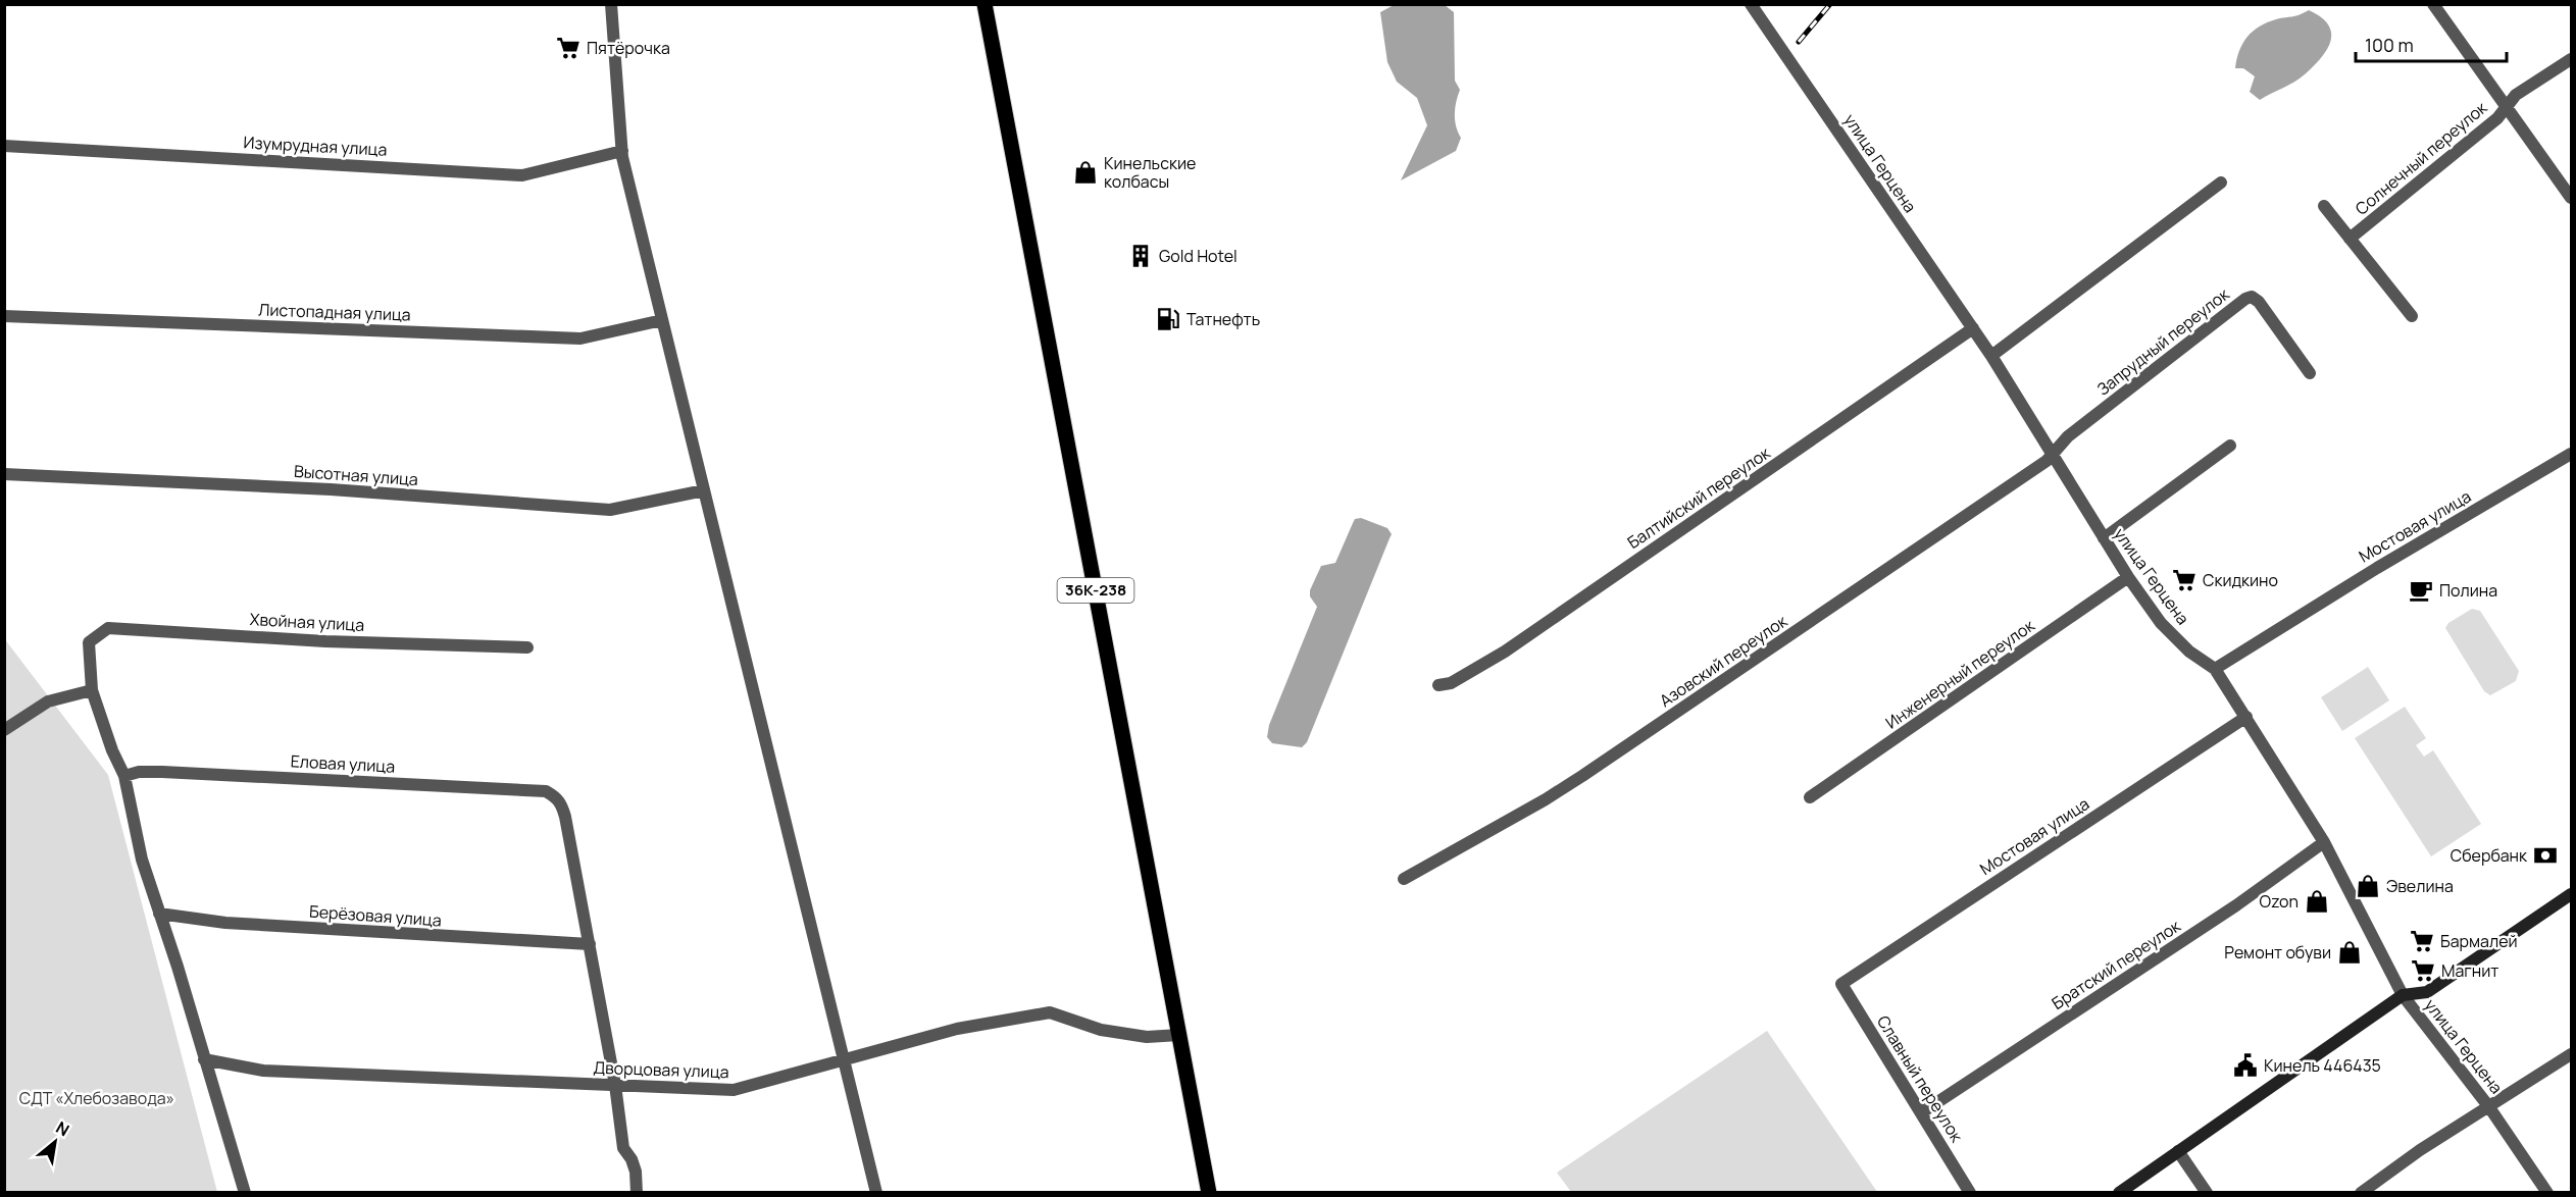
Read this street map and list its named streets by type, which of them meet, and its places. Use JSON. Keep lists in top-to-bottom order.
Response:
{
  "streets": {
    "main road": ["36К-238"],
    "street": [
      "Изумрудная улица",
      "Солнечный переулок",
      "улица Герцена",
      "Листопадная улица",
      "Запрудный переулок",
      "Высотная улица",
      "Балтийский переулок",
      "Мостовая улица",
      "Хвойная улица",
      "Азовский переулок",
      "Инженерный переулок",
      "Еловая улица",
      "Берёзовая улица",
      "Братский переулок",
      "Дворцовая улица",
      "Славный переулок"
    ]
  },
  "crossings": [
    ["улица Герцена", "Запрудный переулок"],
    ["улица Герцена", "Балтийский переулок"],
    ["улица Герцена", "Мостовая улица"],
    ["улица Герцена", "Азовский переулок"],
    ["улица Герцена", "Инженерный переулок"],
    ["улица Герцена", "Братский переулок"],
    ["Запрудный переулок", "Азовский переулок"],
    ["Мостовая улица", "Славный переулок"],
    ["36К-238", "Дворцовая улица"],
    ["Еловая улица", "Берёзовая улица"],
    ["Братский переулок", "Славный переулок"]
  ],
  "parks": ["СДТ «Хлебозавода»"],
  "places": {
    "supermarket": [
      "Пятёрочка",
      "Скидкино",
      "Бармалей",
      "Магнит"
    ],
    "shop": [
      "Кинельские колбасы",
      "Эвелина",
      "Ozon",
      "Ремонт обуви"
    ],
    "building": ["Gold Hotel"],
    "fuel station": ["Татнефть"],
    "cafe": ["Полина"],
    "bank": ["Сбербанк"],
    "public building": ["Кинель 446435"]
  },
  "scale_bar": "100 m",
  "north": "top right"
}
